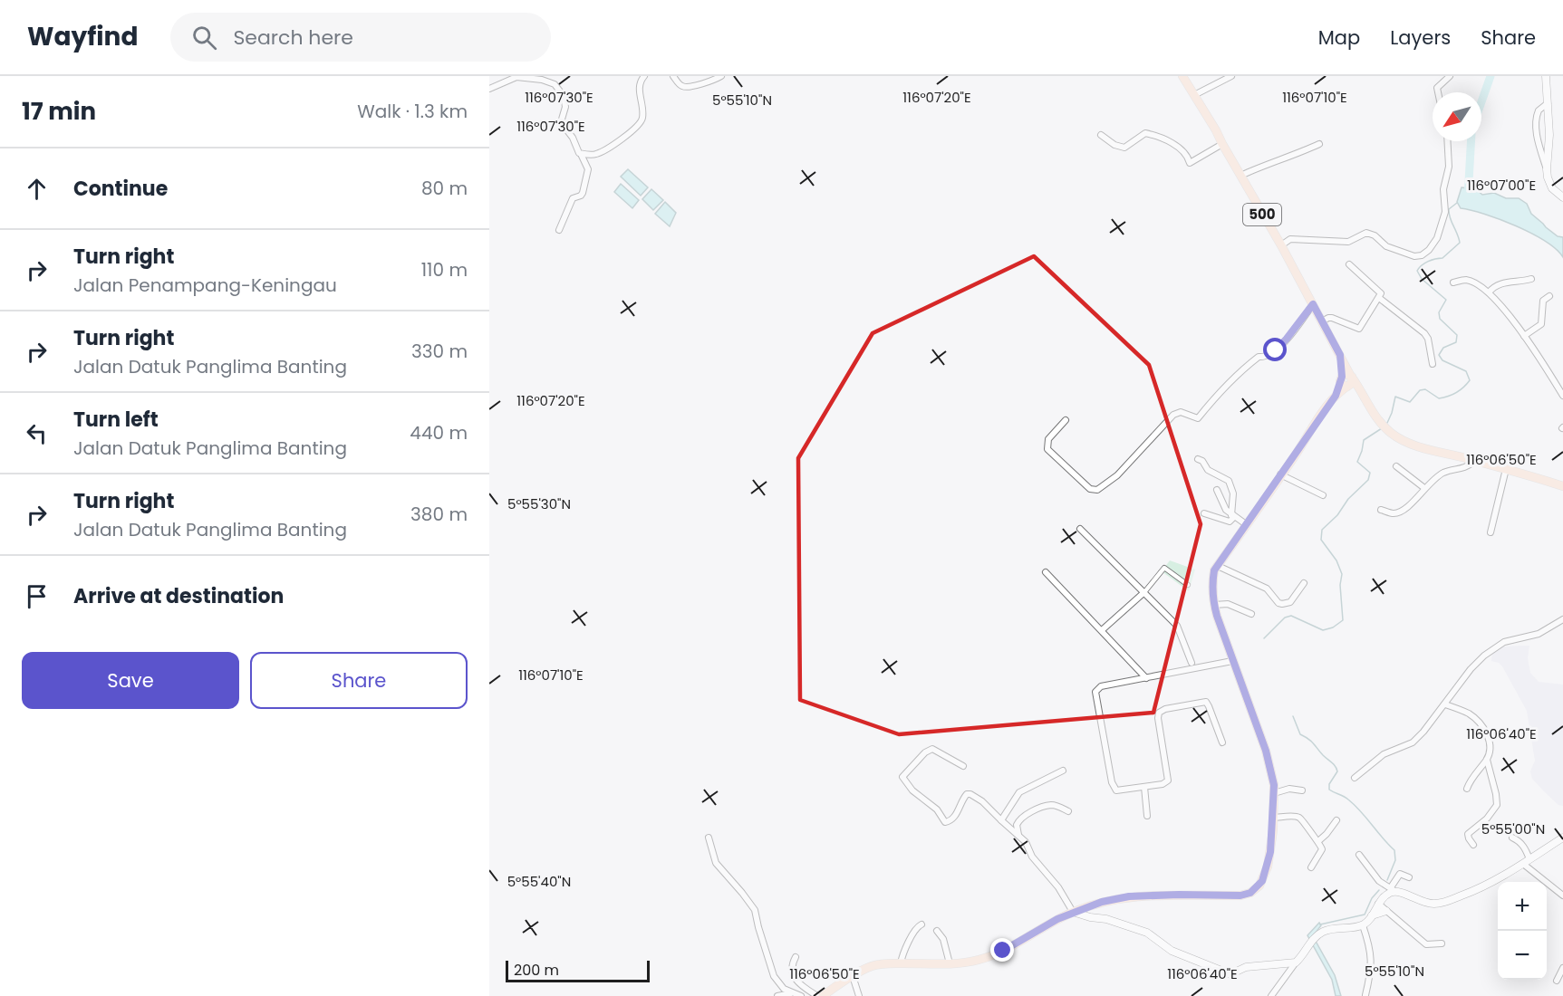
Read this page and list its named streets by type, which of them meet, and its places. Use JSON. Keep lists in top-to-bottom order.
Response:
{
  "streets": {
    "main road": ["500"]
  },
  "scale_bar": "200 m",
  "north": "bottom left",
  "page": {
    "header": "Wayfind",
    "search": "Search here",
    "nav": ["Map", "Layers", "Share"],
    "heading": ["17 min", "Walk · 1.3 km"],
    "list": [
      ["Continue", "80 m"],
      ["Turn right", "Jalan Penampang-Keningau", "110 m"],
      ["Turn right", "Jalan Datuk Panglima Banting", "330 m"],
      ["Turn left", "Jalan Datuk Panglima Banting", "440 m"],
      ["Turn right", "Jalan Datuk Panglima Banting", "380 m"],
      "Arrive at destination"
    ],
    "buttons": ["Save", "Share"],
    "map_buttons": ["+", "−"],
    "scale": "200 m"
  },
  "coordinates": [
    "116°07'30\"E",
    "116°07'20\"E",
    "116°07'10\"E",
    "5°55'10\"N",
    "116°07'00\"E",
    "116°06'50\"E",
    "5°55'30\"N",
    "116°06'40\"E",
    "5°55'00\"N",
    "5°55'40\"N"
  ]
}
